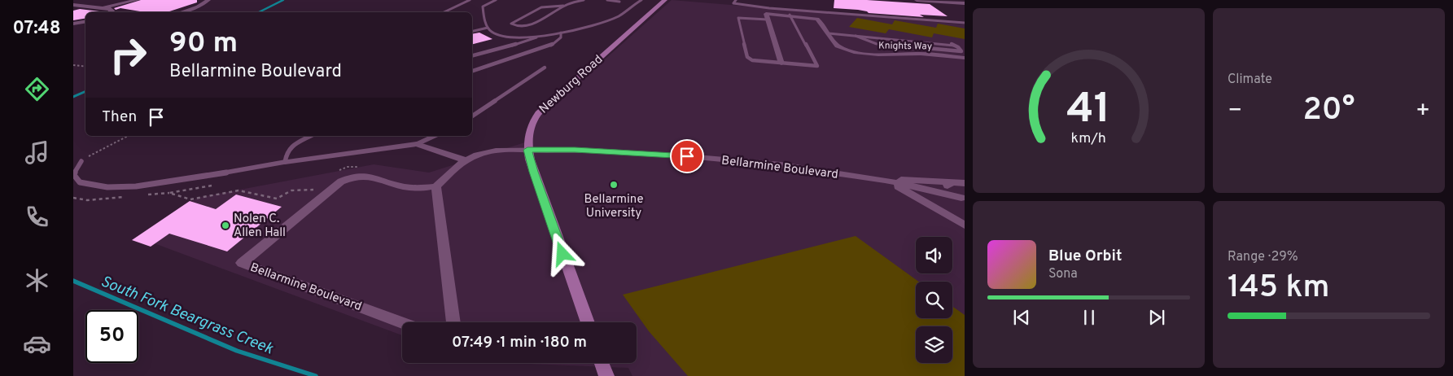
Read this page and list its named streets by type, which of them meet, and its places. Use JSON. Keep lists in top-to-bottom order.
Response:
{
  "streets": {
    "main road": ["Newburg Road"],
    "street": ["Knights Way", "Bellarmine Boulevard"]
  },
  "crossings": [
    ["Newburg Road", "Bellarmine Boulevard"]
  ],
  "water": ["South Fork Beargrass Creek"],
  "places": ["Bellarmine University", "Nolen C. Allen Hall"],
  "page": {
    "tabs": "07:48",
    "tile": [
      "Climate",
      ["Range · 29%", "145 km"]
    ],
    "turn": ["90 m", "Bellarmine Boulevard"],
    "heat": ["−", "20°", "+"],
    "then": "Then",
    "song": ["Blue Orbit", "Sona"],
    "limit": "50",
    "trip": "07:49 · 1 min · 180 m",
    "gauge": ["41", "km/h"]
  }
}
